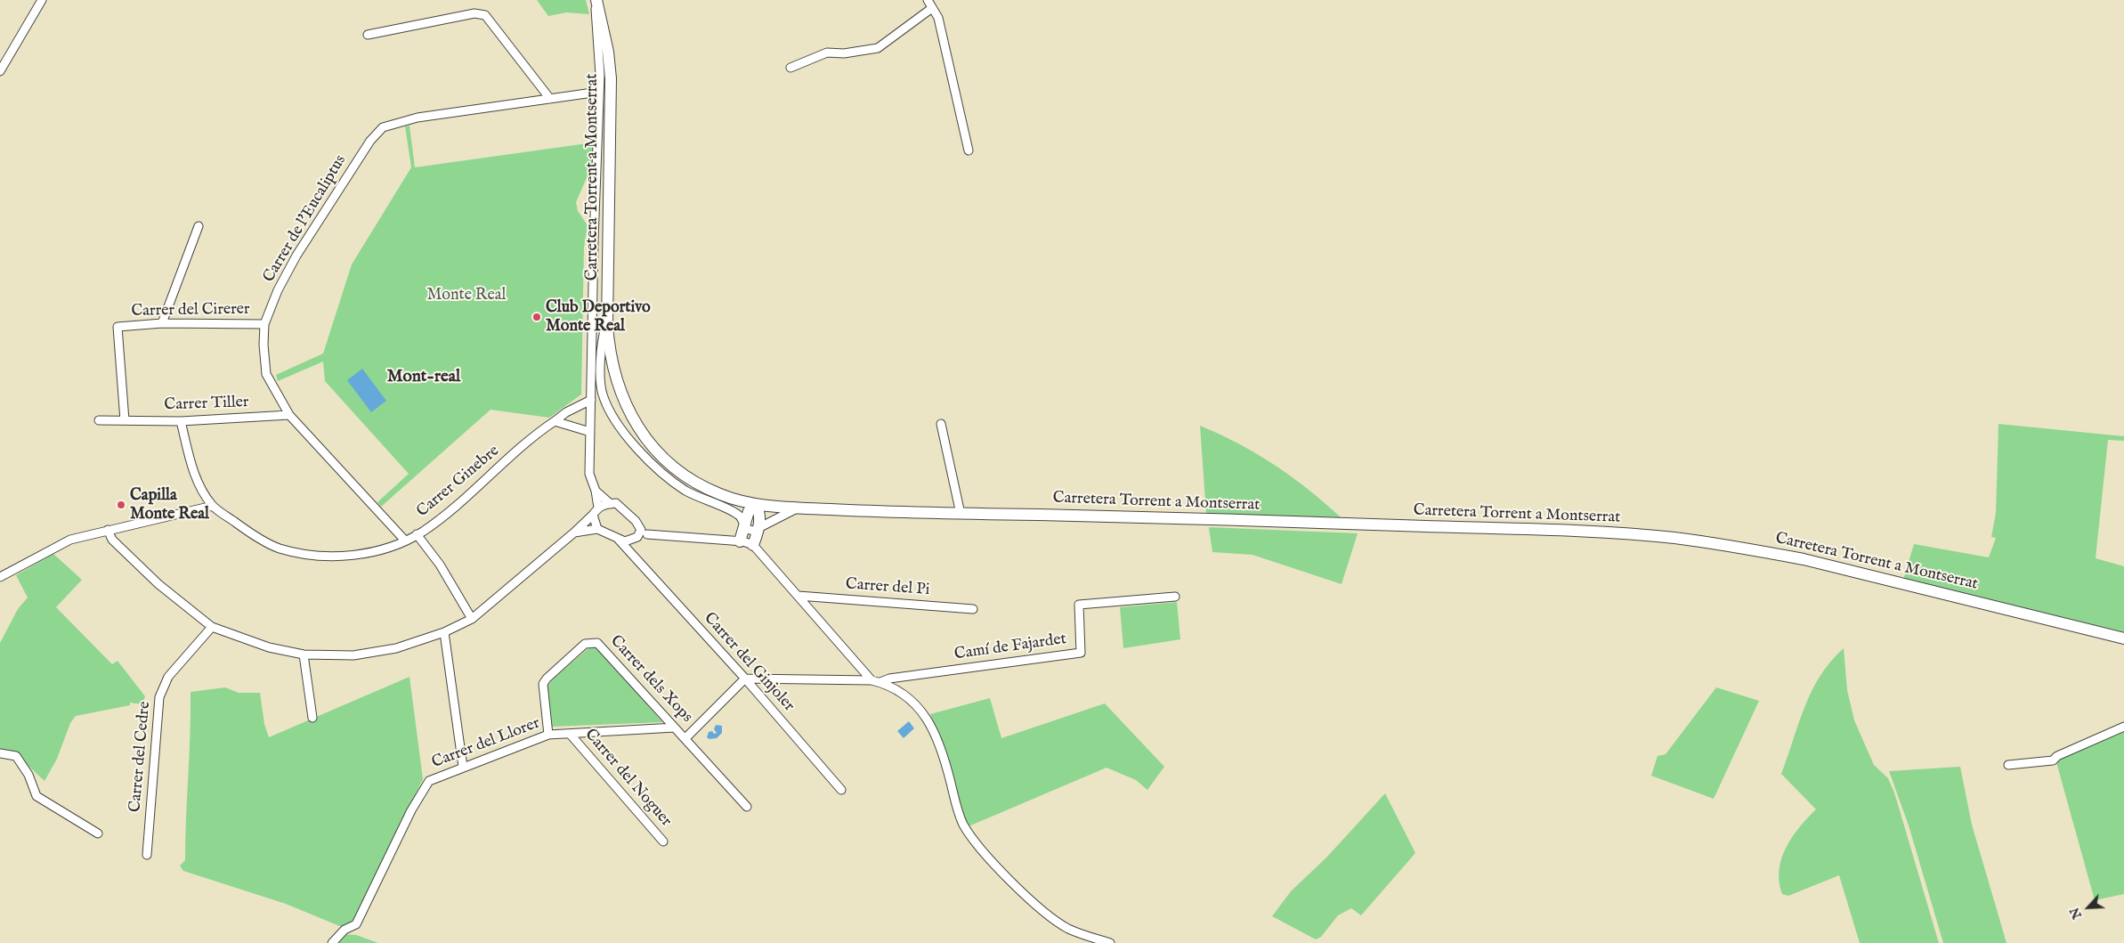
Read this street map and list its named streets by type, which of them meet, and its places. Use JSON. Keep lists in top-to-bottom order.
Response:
{
  "streets": {
    "main road": ["Carretera Torrent a Montserrat"],
    "street": [
      "Carrer de l'Eucaliptus",
      "Carrer del Cirerer",
      "Carrer Tiller",
      "Carrer Ginebre",
      "Carrer del Pi",
      "Camí de Fajardet",
      "Carrer del Ginjoler",
      "Carrer dels Xops",
      "Carrer del Llorer",
      "Carrer del Cedre",
      "Carrer del Noguer"
    ]
  },
  "crossings": [
    ["Carrer de l'Eucaliptus", "Carrer del Cirerer"],
    ["Carrer de l'Eucaliptus", "Carrer Tiller"],
    ["Carrer de l'Eucaliptus", "Carrer Ginebre"],
    ["Carrer del Cirerer", "Carrer Tiller"],
    ["Carrer Tiller", "Carrer Ginebre"],
    ["Carrer dels Xops", "Carrer del Llorer"],
    ["Carrer del Llorer", "Carrer del Noguer"]
  ],
  "districts": ["Mont-real"],
  "parks": ["Monte Real"],
  "places": ["Club Deportivo Monte Real", "Capilla Monte Real"],
  "north": "bottom left"
}
